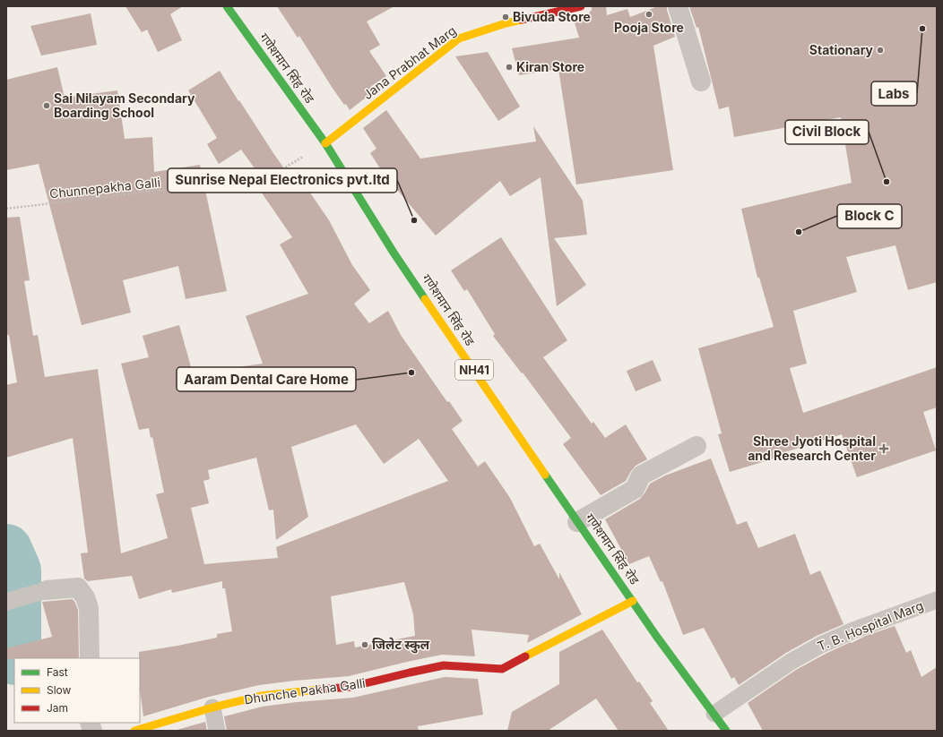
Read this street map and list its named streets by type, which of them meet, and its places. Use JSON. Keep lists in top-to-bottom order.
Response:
{
  "streets": {
    "main road": [
      "Jana Prabhat Marg",
      "गणेशमान सिंह रोड",
      "NH41",
      "Dhunche Pakha Galli"
    ],
    "lane": ["T. B. Hospital Marg"],
    "path": ["Chunnepakha Galli"]
  },
  "crossings": [
    ["Jana Prabhat Marg", "गणेशमान सिंह रोड"],
    ["Jana Prabhat Marg", "Chunnepakha Galli"],
    ["गणेशमान सिंह रोड", "Chunnepakha Galli"],
    ["गणेशमान सिंह रोड", "T. B. Hospital Marg"],
    ["गणेशमान सिंह रोड", "Dhunche Pakha Galli"]
  ],
  "places": {
    "other": [
      "Pooja Store",
      "Bivuda Store",
      "Labs",
      "Stationary",
      "Kiran Store",
      "Sai Nilayam Secondary Boarding School",
      "Civil Block",
      "Sunrise Nepal Electronics pvt.ltd",
      "Block C",
      "Aaram Dental Care Home",
      "जिलेट स्कुल"
    ],
    "health": ["Shree Jyoti Hospital and Research Center"]
  },
  "legend": ["Fast", "Slow", "Jam"]
}
